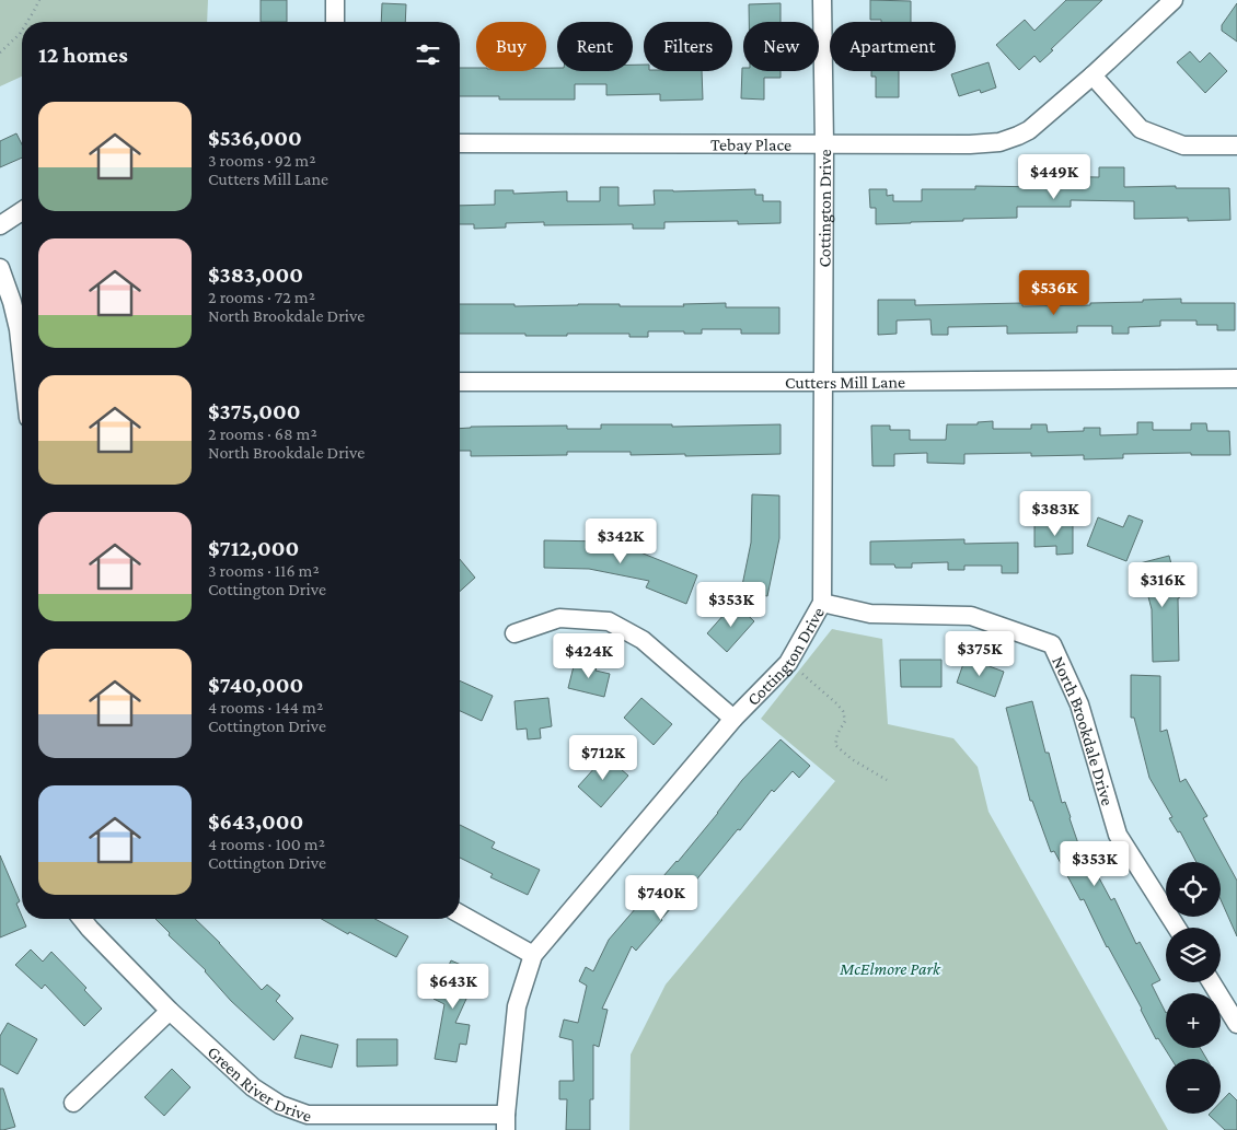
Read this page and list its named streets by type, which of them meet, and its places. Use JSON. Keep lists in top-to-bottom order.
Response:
{
  "streets": {
    "street": [
      "Tebay Place",
      "Cottington Drive",
      "Cutters Mill Lane",
      "North Brookdale Drive",
      "Green River Drive"
    ]
  },
  "crossings": [
    ["Tebay Place", "Cottington Drive"],
    ["Cottington Drive", "Cutters Mill Lane"],
    ["Cottington Drive", "North Brookdale Drive"],
    ["Cottington Drive", "Green River Drive"]
  ],
  "parks": ["McElmore Park"],
  "page": {
    "chip": [
      "Buy",
      "Rent",
      "Filters",
      "New",
      "Apartment"
    ],
    "heading": "12 homes",
    "list": [
      {
        "name": "$536,000",
        "note": "3 rooms · 92 m² · Cutters Mill Lane"
      },
      {
        "name": "$383,000",
        "note": "2 rooms · 72 m² · North Brookdale Drive"
      },
      {
        "name": "$375,000",
        "note": "2 rooms · 68 m² · North Brookdale Drive"
      },
      {
        "name": "$712,000",
        "note": "3 rooms · 116 m² · Cottington Drive"
      },
      {
        "name": "$740,000",
        "note": "4 rooms · 144 m² · Cottington Drive"
      },
      {
        "name": "$643,000",
        "note": "4 rooms · 100 m² · Cottington Drive"
      }
    ],
    "price": [
      "$449K",
      "$536K",
      "$383K",
      "$342K",
      "$316K",
      "$353K",
      "$375K",
      "$424K",
      "$712K",
      "$353K",
      "$740K",
      "$643K"
    ],
    "map_buttons": ["+", "−"]
  }
}
